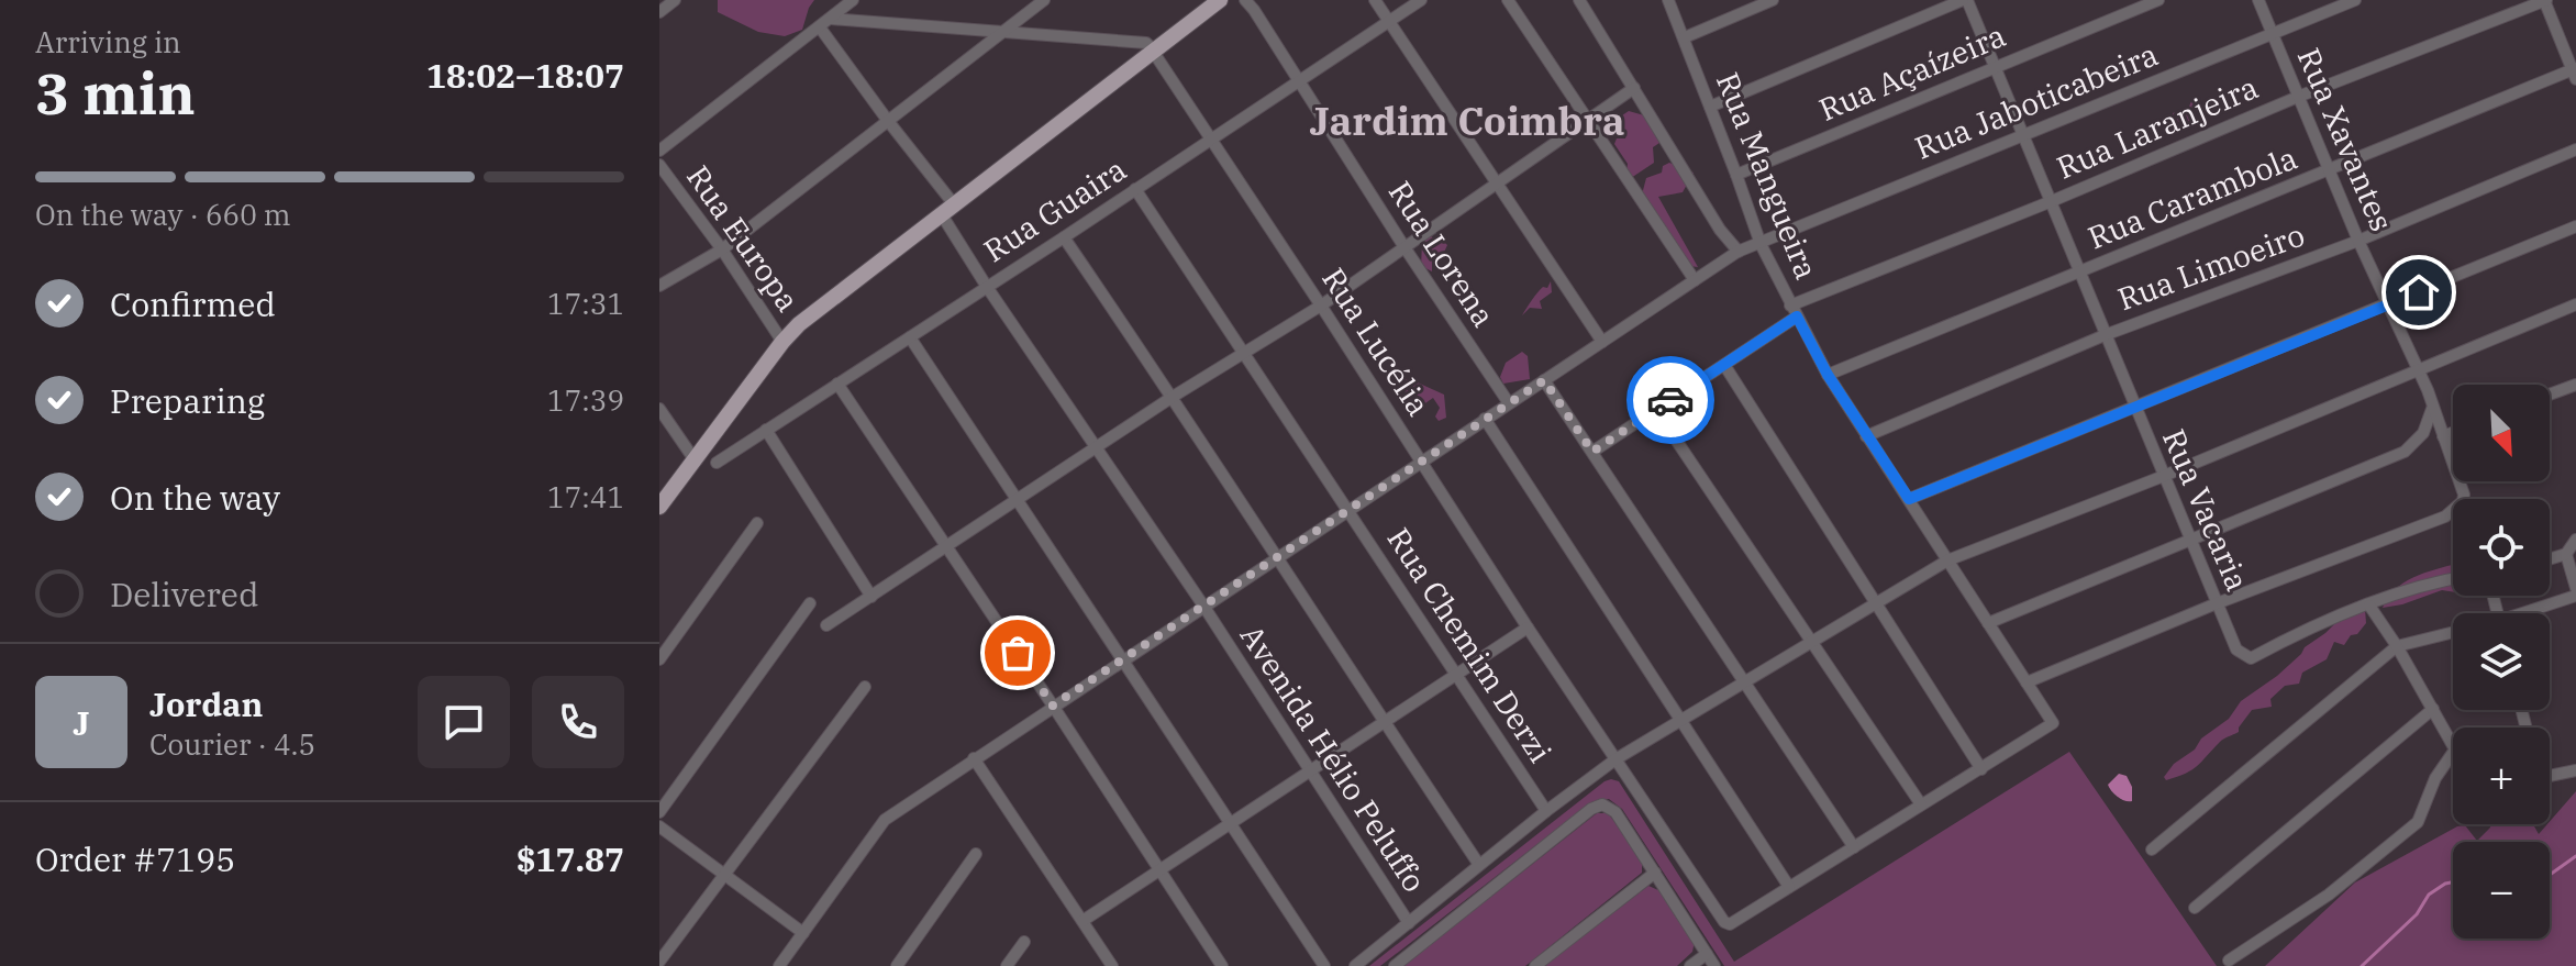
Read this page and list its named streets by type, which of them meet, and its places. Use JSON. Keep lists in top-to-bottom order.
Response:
{
  "streets": {
    "street": [
      "Rua Açaízeira",
      "Rua Jaboticabeira",
      "Rua Laranjeira",
      "Rua Xavantes",
      "Rua Mangueira",
      "Rua Carambola",
      "Rua Guaira",
      "Rua Europa",
      "Rua Lorena",
      "Rua Limoeiro",
      "Rua Lucélia",
      "Rua Vacaria",
      "Rua Chemim Derzi",
      "Avenida Hélio Peluffo"
    ]
  },
  "crossings": [
    ["Rua Açaízeira", "Rua Mangueira"],
    ["Rua Açaízeira", "Rua Vacaria"],
    ["Rua Jaboticabeira", "Rua Xavantes"],
    ["Rua Jaboticabeira", "Rua Mangueira"],
    ["Rua Jaboticabeira", "Rua Lorena"],
    ["Rua Jaboticabeira", "Rua Lucélia"],
    ["Rua Jaboticabeira", "Rua Vacaria"],
    ["Rua Jaboticabeira", "Rua Chemim Derzi"],
    ["Rua Jaboticabeira", "Avenida Hélio Peluffo"],
    ["Rua Laranjeira", "Rua Xavantes"],
    ["Rua Laranjeira", "Rua Mangueira"],
    ["Rua Laranjeira", "Rua Vacaria"],
    ["Rua Xavantes", "Rua Carambola"],
    ["Rua Xavantes", "Rua Limoeiro"],
    ["Rua Xavantes", "Rua Vacaria"],
    ["Rua Mangueira", "Rua Carambola"],
    ["Rua Mangueira", "Rua Limoeiro"],
    ["Rua Carambola", "Rua Vacaria"],
    ["Rua Guaira", "Rua Lorena"],
    ["Rua Guaira", "Rua Lucélia"],
    ["Rua Guaira", "Rua Chemim Derzi"],
    ["Rua Guaira", "Avenida Hélio Peluffo"],
    ["Rua Limoeiro", "Rua Vacaria"]
  ],
  "districts": ["Jardim Coimbra"],
  "north": "bottom right",
  "page": {
    "heading": ["3 min", "Arriving in", "18:02–18:07"],
    "panel": [
      "Jordan",
      "Courier · 4.5",
      "Order #7195",
      "$17.87"
    ],
    "bar": "On the way · 660 m",
    "list": [
      ["Confirmed", "17:31"],
      ["Preparing", "17:39"],
      ["On the way", "17:41"],
      "Delivered"
    ],
    "map_buttons": ["+", "−"],
    "round": "J"
  }
}
